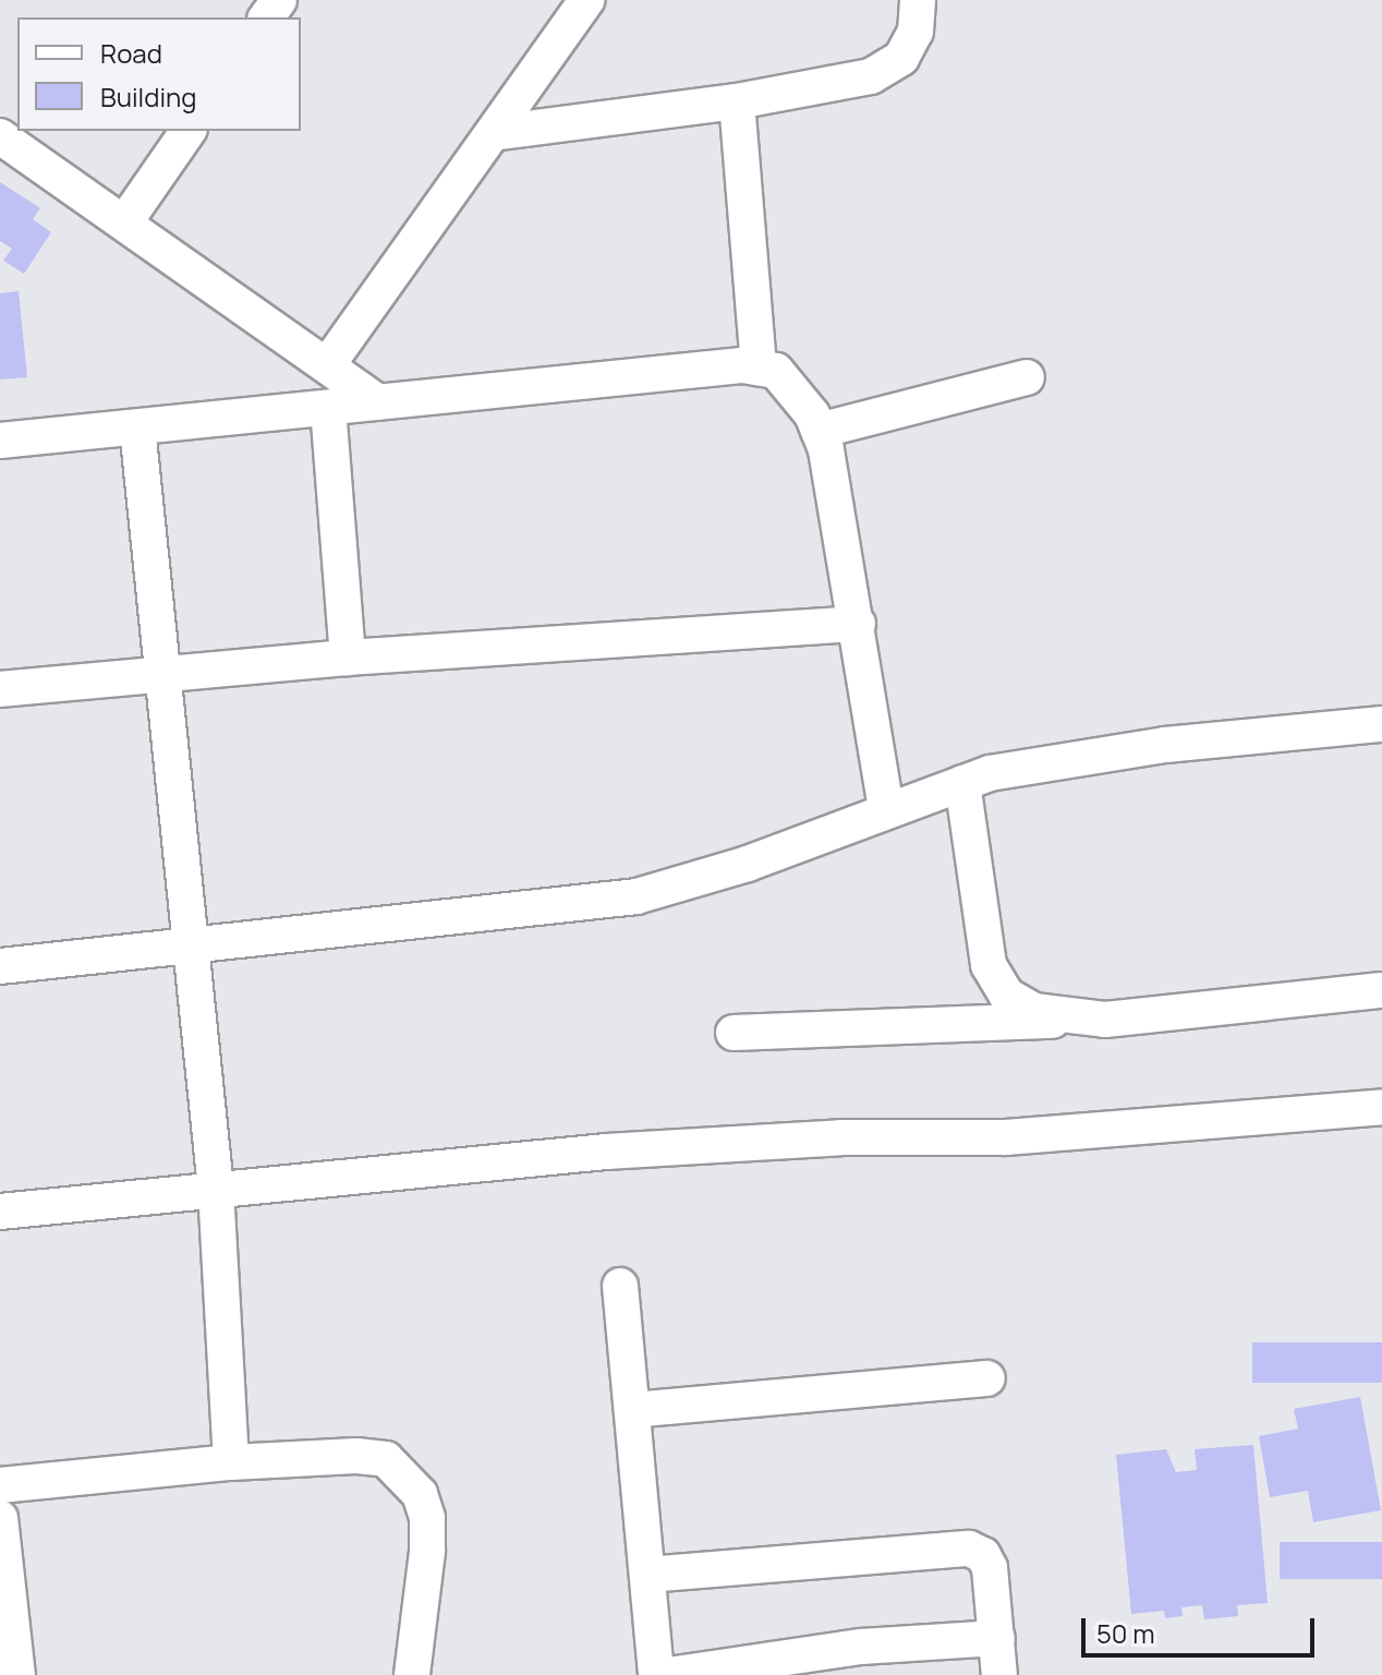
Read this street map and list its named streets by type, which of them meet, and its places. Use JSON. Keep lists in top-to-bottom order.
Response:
{
  "legend": ["Road", "Building"],
  "scale_bar": "50 m"
}
